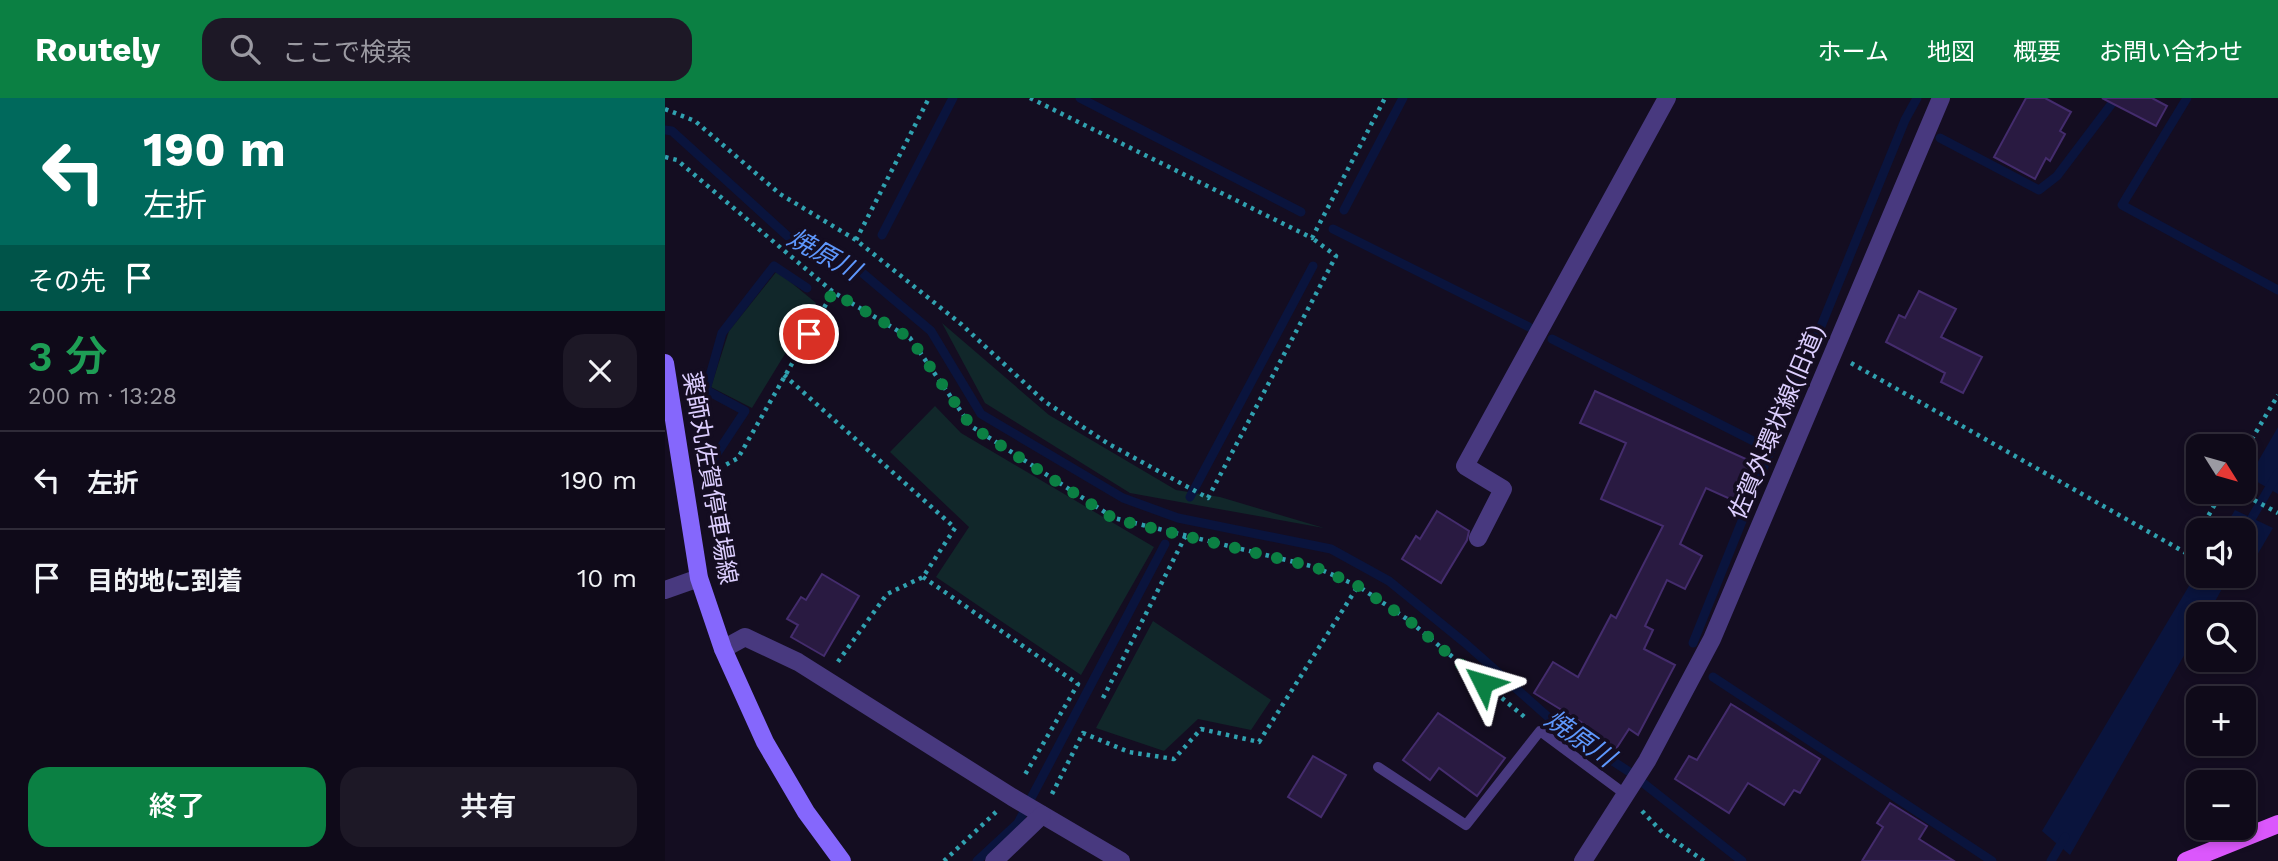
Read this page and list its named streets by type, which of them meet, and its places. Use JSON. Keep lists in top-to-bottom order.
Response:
{
  "streets": {
    "main road": ["薬師丸佐賀停車場線"],
    "street": ["佐賀外環状線(旧道)"]
  },
  "water": ["焼原川"],
  "north": "bottom right",
  "page": {
    "header": "Routely",
    "search": "ここで検索",
    "nav": [
      "ホーム",
      "地図",
      "概要",
      "お問い合わせ"
    ],
    "turn": ["190 m", "左折"],
    "then": "その先",
    "heading": ["3 分", "200 m · 13:28"],
    "list": [
      {
        "name": "左折",
        "value": "190 m"
      },
      {
        "name": "目的地に到着",
        "value": "10 m"
      }
    ],
    "map_buttons": ["+", "−"],
    "buttons": ["終了", "共有"]
  }
}
